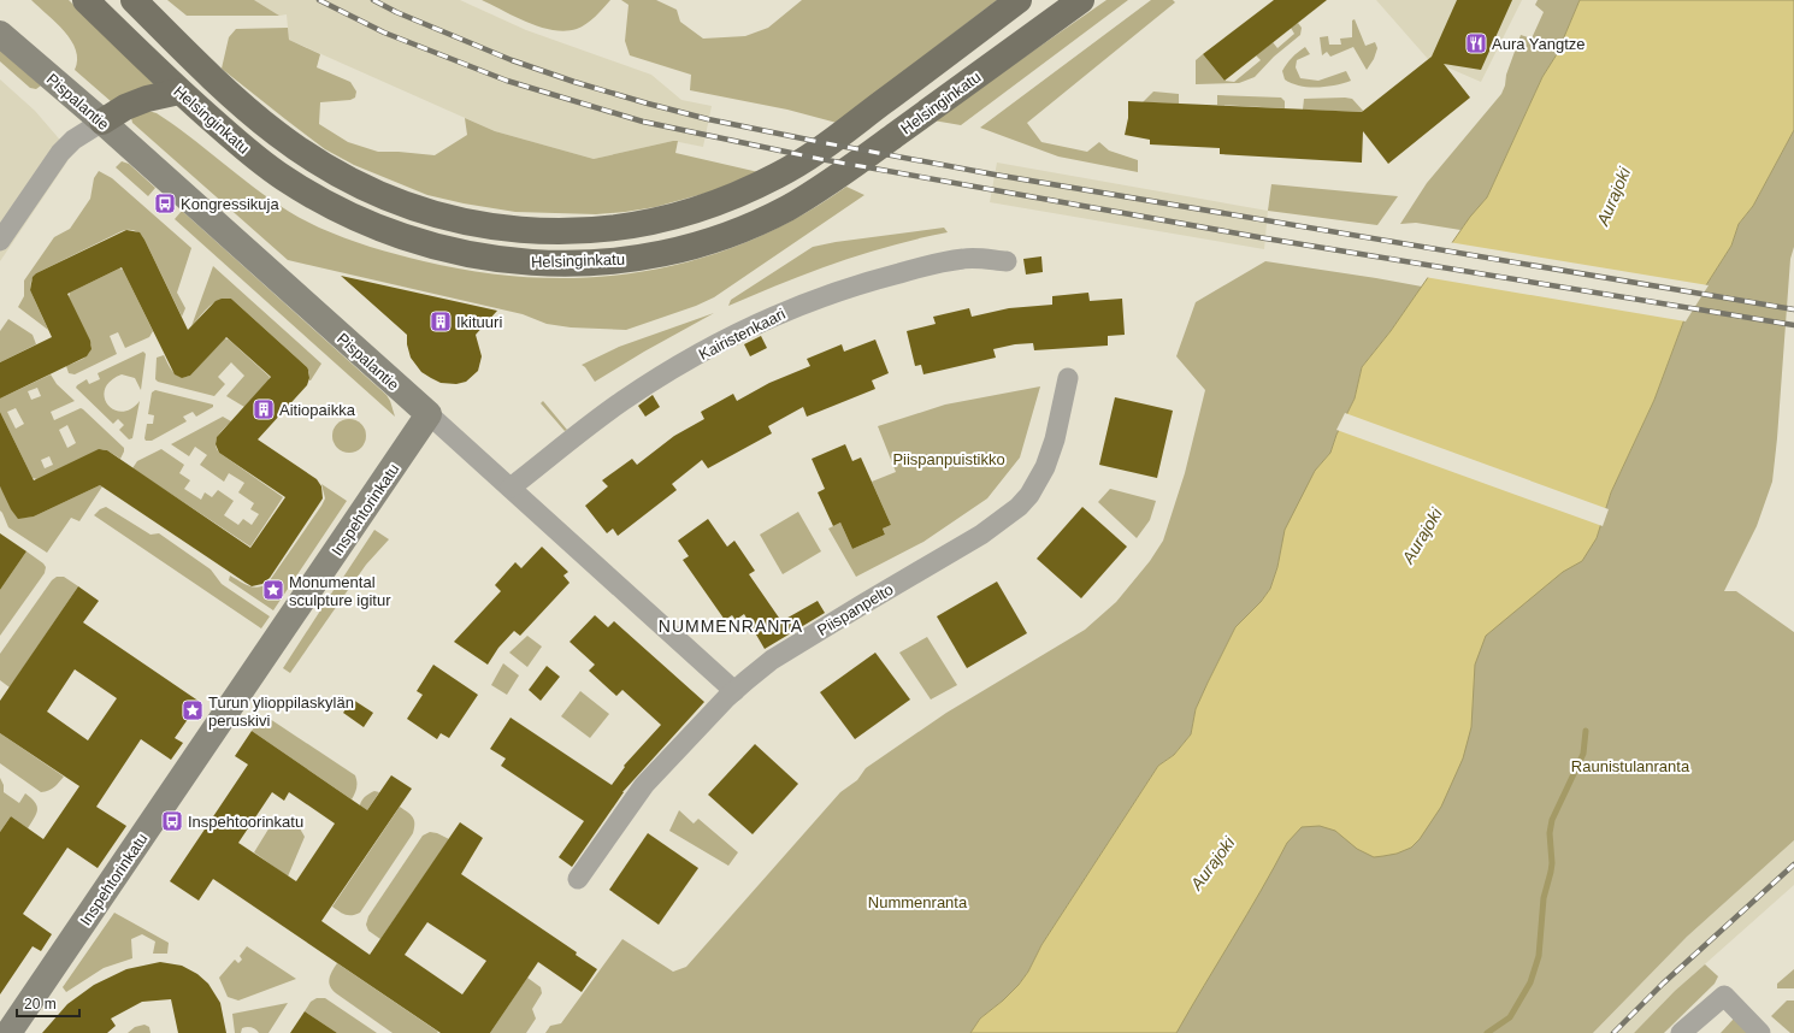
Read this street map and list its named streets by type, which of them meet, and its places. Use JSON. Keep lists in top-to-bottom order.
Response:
{
  "streets": {
    "main road": ["Helsinginkatu"],
    "street": [
      "Pispalantie",
      "Kairistenkaari",
      "Inspehtorinkatu",
      "Piispanpelto"
    ]
  },
  "crossings": [
    ["Pispalantie", "Kairistenkaari"],
    ["Pispalantie", "Inspehtorinkatu"],
    ["Pispalantie", "Piispanpelto"]
  ],
  "districts": ["NUMMENRANTA"],
  "water": ["Aurajoki"],
  "parks": ["Piispanpuistikko", "Raunistulanranta", "Nummenranta"],
  "places": {
    "restaurant": ["Aura Yangtze"],
    "bus stop": ["Kongressikuja", "Inspehtoorinkatu"],
    "building": ["Ikituuri", "Aitiopaikka"],
    "place": ["Monumental sculpture igitur", "Turun ylioppilaskylän peruskivi"]
  },
  "scale_bar": "20 m"
}
